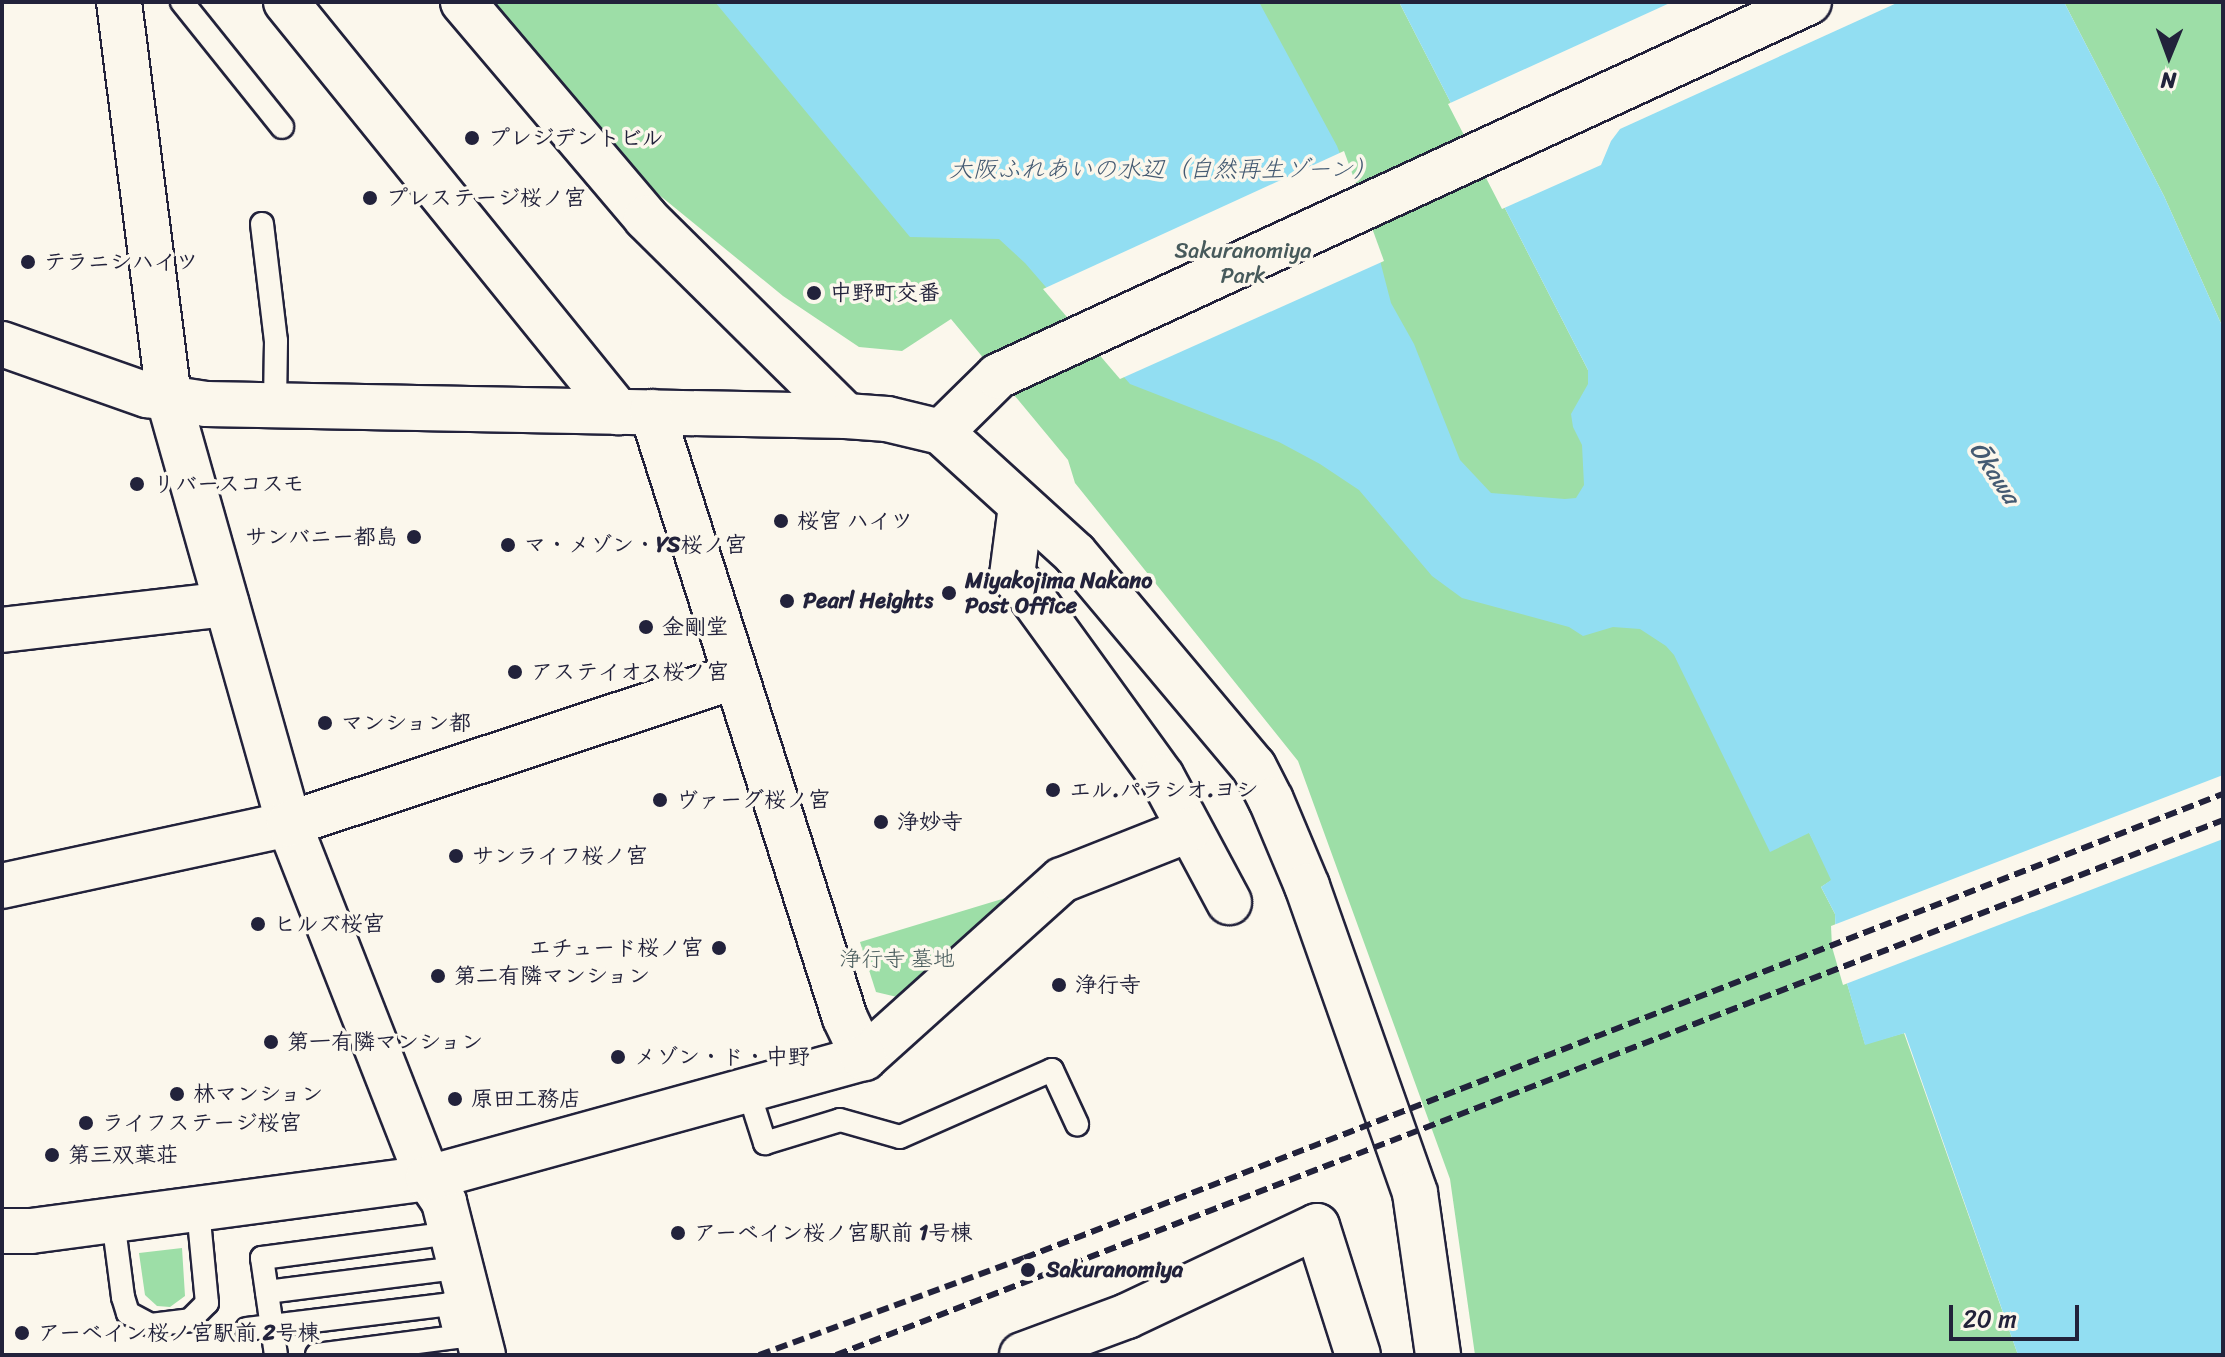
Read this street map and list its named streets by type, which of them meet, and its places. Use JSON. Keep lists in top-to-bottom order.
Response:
{
  "water": ["大阪ふれあいの水辺（自然再生ゾーン）", "Ōkawa"],
  "parks": ["Sakuranomiya Park", "浄行寺 墓地"],
  "places": [
    "プレジデントビル",
    "プレステージ桜ノ宮",
    "テラニシハイツ",
    "中野町交番",
    "リバースコスモ",
    "桜宮 ハイツ",
    "サンバニー都島",
    "マ・メゾン・YS桜ノ宮",
    "Miyakojima Nakano Post Office",
    "Pearl Heights",
    "金剛堂",
    "アステイオス桜ノ宮",
    "マンション都",
    "エル.パラシオ.ヨシ",
    "ヴァーグ桜ノ宮",
    "浄妙寺",
    "サンライフ桜ノ宮",
    "ヒルズ桜宮",
    "エチュード桜ノ宮",
    "第二有隣マンション",
    "浄行寺",
    "第一有隣マンション",
    "メゾン・ド・中野",
    "林マンション",
    "原田工務店",
    "ライフステージ桜宮",
    "第三双葉荘",
    "アーベイン桜ノ宮駅前 1号棟",
    "Sakuranomiya",
    "アーベイン桜ノ宮駅前 2号棟"
  ],
  "scale_bar": "20 m",
  "north": "bottom"
}
